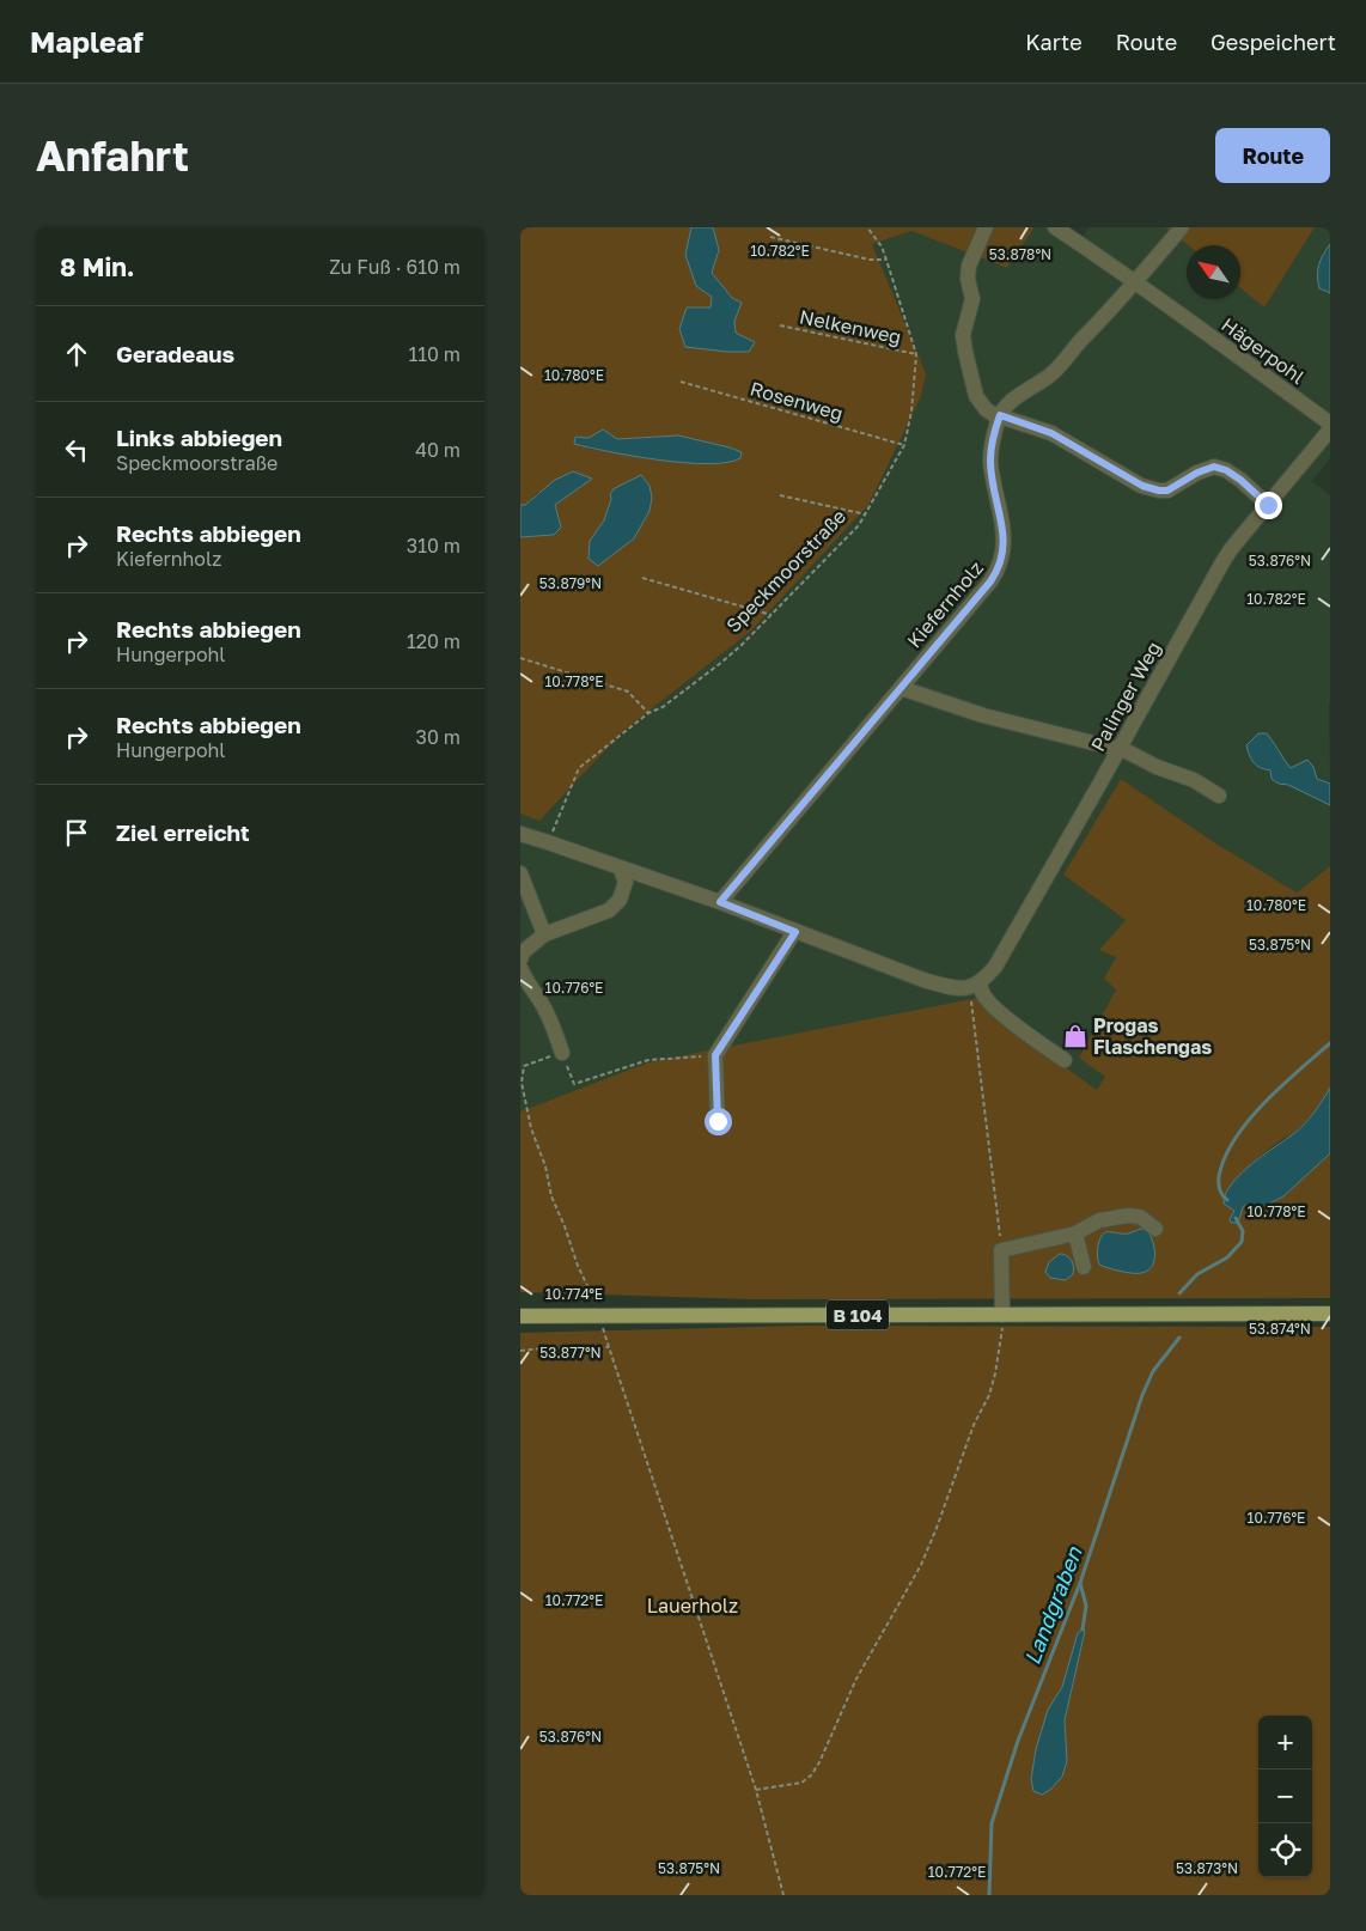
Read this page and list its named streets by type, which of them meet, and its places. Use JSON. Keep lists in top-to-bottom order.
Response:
{
  "streets": {
    "main road": ["B 104"],
    "street": ["Hägerpohl", "Kiefernholz", "Palinger Weg"],
    "path": ["Nelkenweg", "Rosenweg", "Speckmoorstraße"]
  },
  "crossings": [
    ["Nelkenweg", "Speckmoorstraße"],
    ["Rosenweg", "Speckmoorstraße"]
  ],
  "water": ["Landgraben"],
  "parks": ["Lauerholz"],
  "places": {
    "shop": ["Progas Flaschengas"]
  },
  "north": "top left",
  "page": {
    "header": "Mapleaf",
    "nav": ["Karte", "Route", "Gespeichert"],
    "buttons": "Route",
    "title": "Anfahrt",
    "heading": ["8 Min.", "Zu Fuß · 610 m"],
    "list": [
      ["Geradeaus", "110 m"],
      ["Links abbiegen", "Speckmoorstraße", "40 m"],
      ["Rechts abbiegen", "Kiefernholz", "310 m"],
      ["Rechts abbiegen", "Hungerpohl", "120 m"],
      ["Rechts abbiegen", "Hungerpohl", "30 m"],
      "Ziel erreicht"
    ],
    "map_buttons": ["+", "−"]
  },
  "coordinates": [
    "10.782°E",
    "53.878°N",
    "10.780°E",
    "53.876°N",
    "53.879°N",
    "10.778°E",
    "53.875°N",
    "10.776°E",
    "10.774°E",
    "53.874°N",
    "53.877°N",
    "10.772°E",
    "53.873°N"
  ]
}
